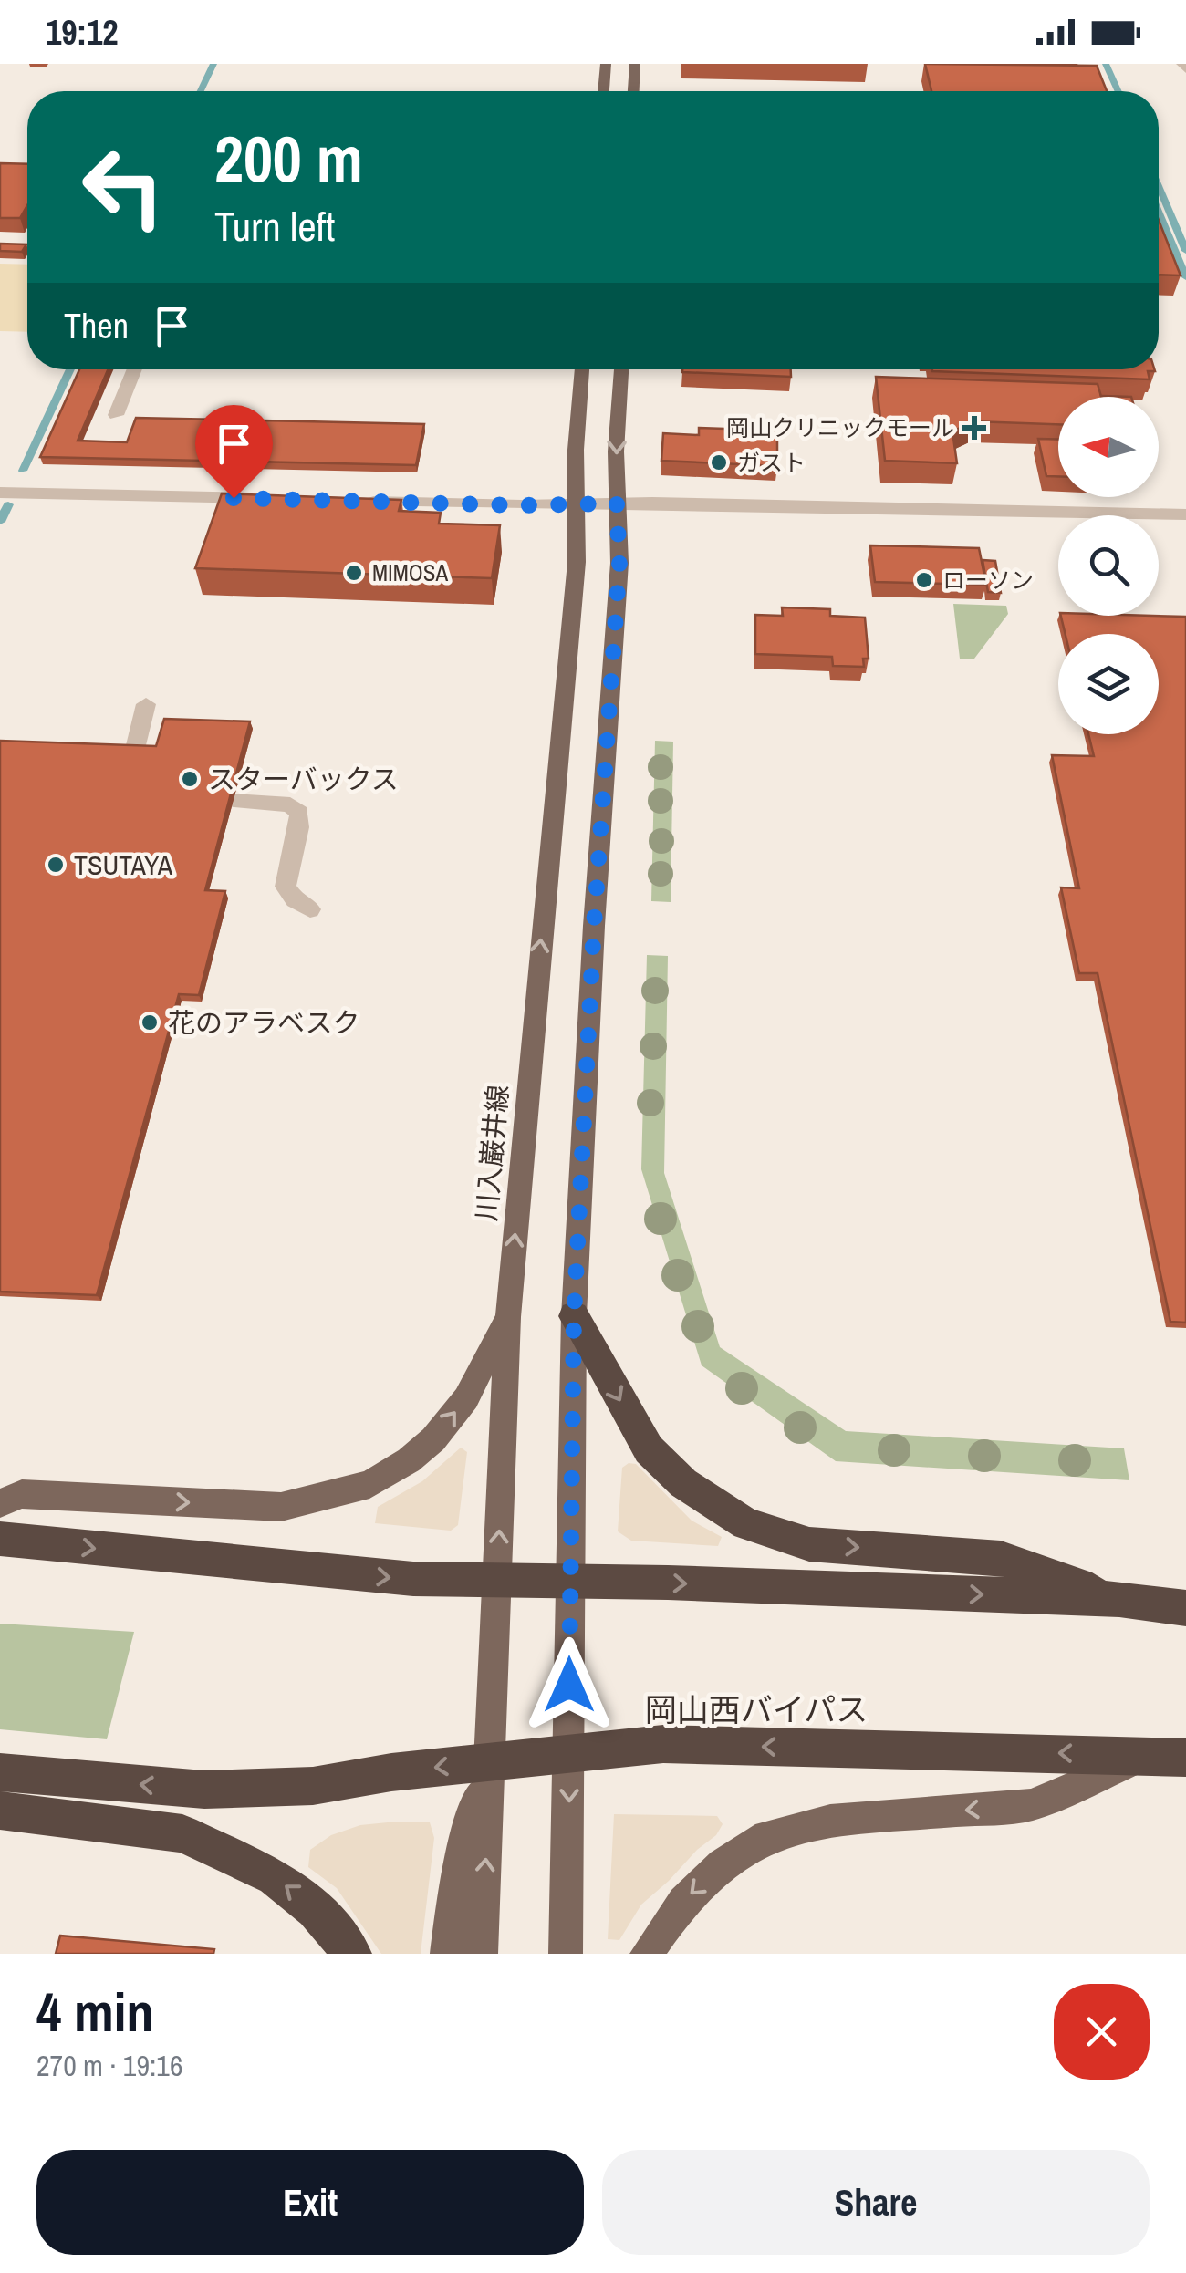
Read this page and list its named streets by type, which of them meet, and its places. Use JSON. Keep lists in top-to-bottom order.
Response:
{
  "streets": {
    "highway": ["岡山西バイパス"],
    "main road": ["川入巌井線"]
  },
  "crossings": [
    ["川入巌井線", "岡山西バイパス"]
  ],
  "places": {
    "health": ["岡山クリニックモール"],
    "other": [
      "ガスト",
      "MIMOSA",
      "ローソン",
      "スターバックス",
      "TSUTAYA",
      "花のアラベスク"
    ]
  },
  "north": "left",
  "page": {
    "status": "19:12",
    "turn": ["200 m", "Turn left"],
    "then": "Then",
    "heading": ["4 min", "270 m · 19:16"],
    "buttons": ["Exit", "Share"]
  }
}
